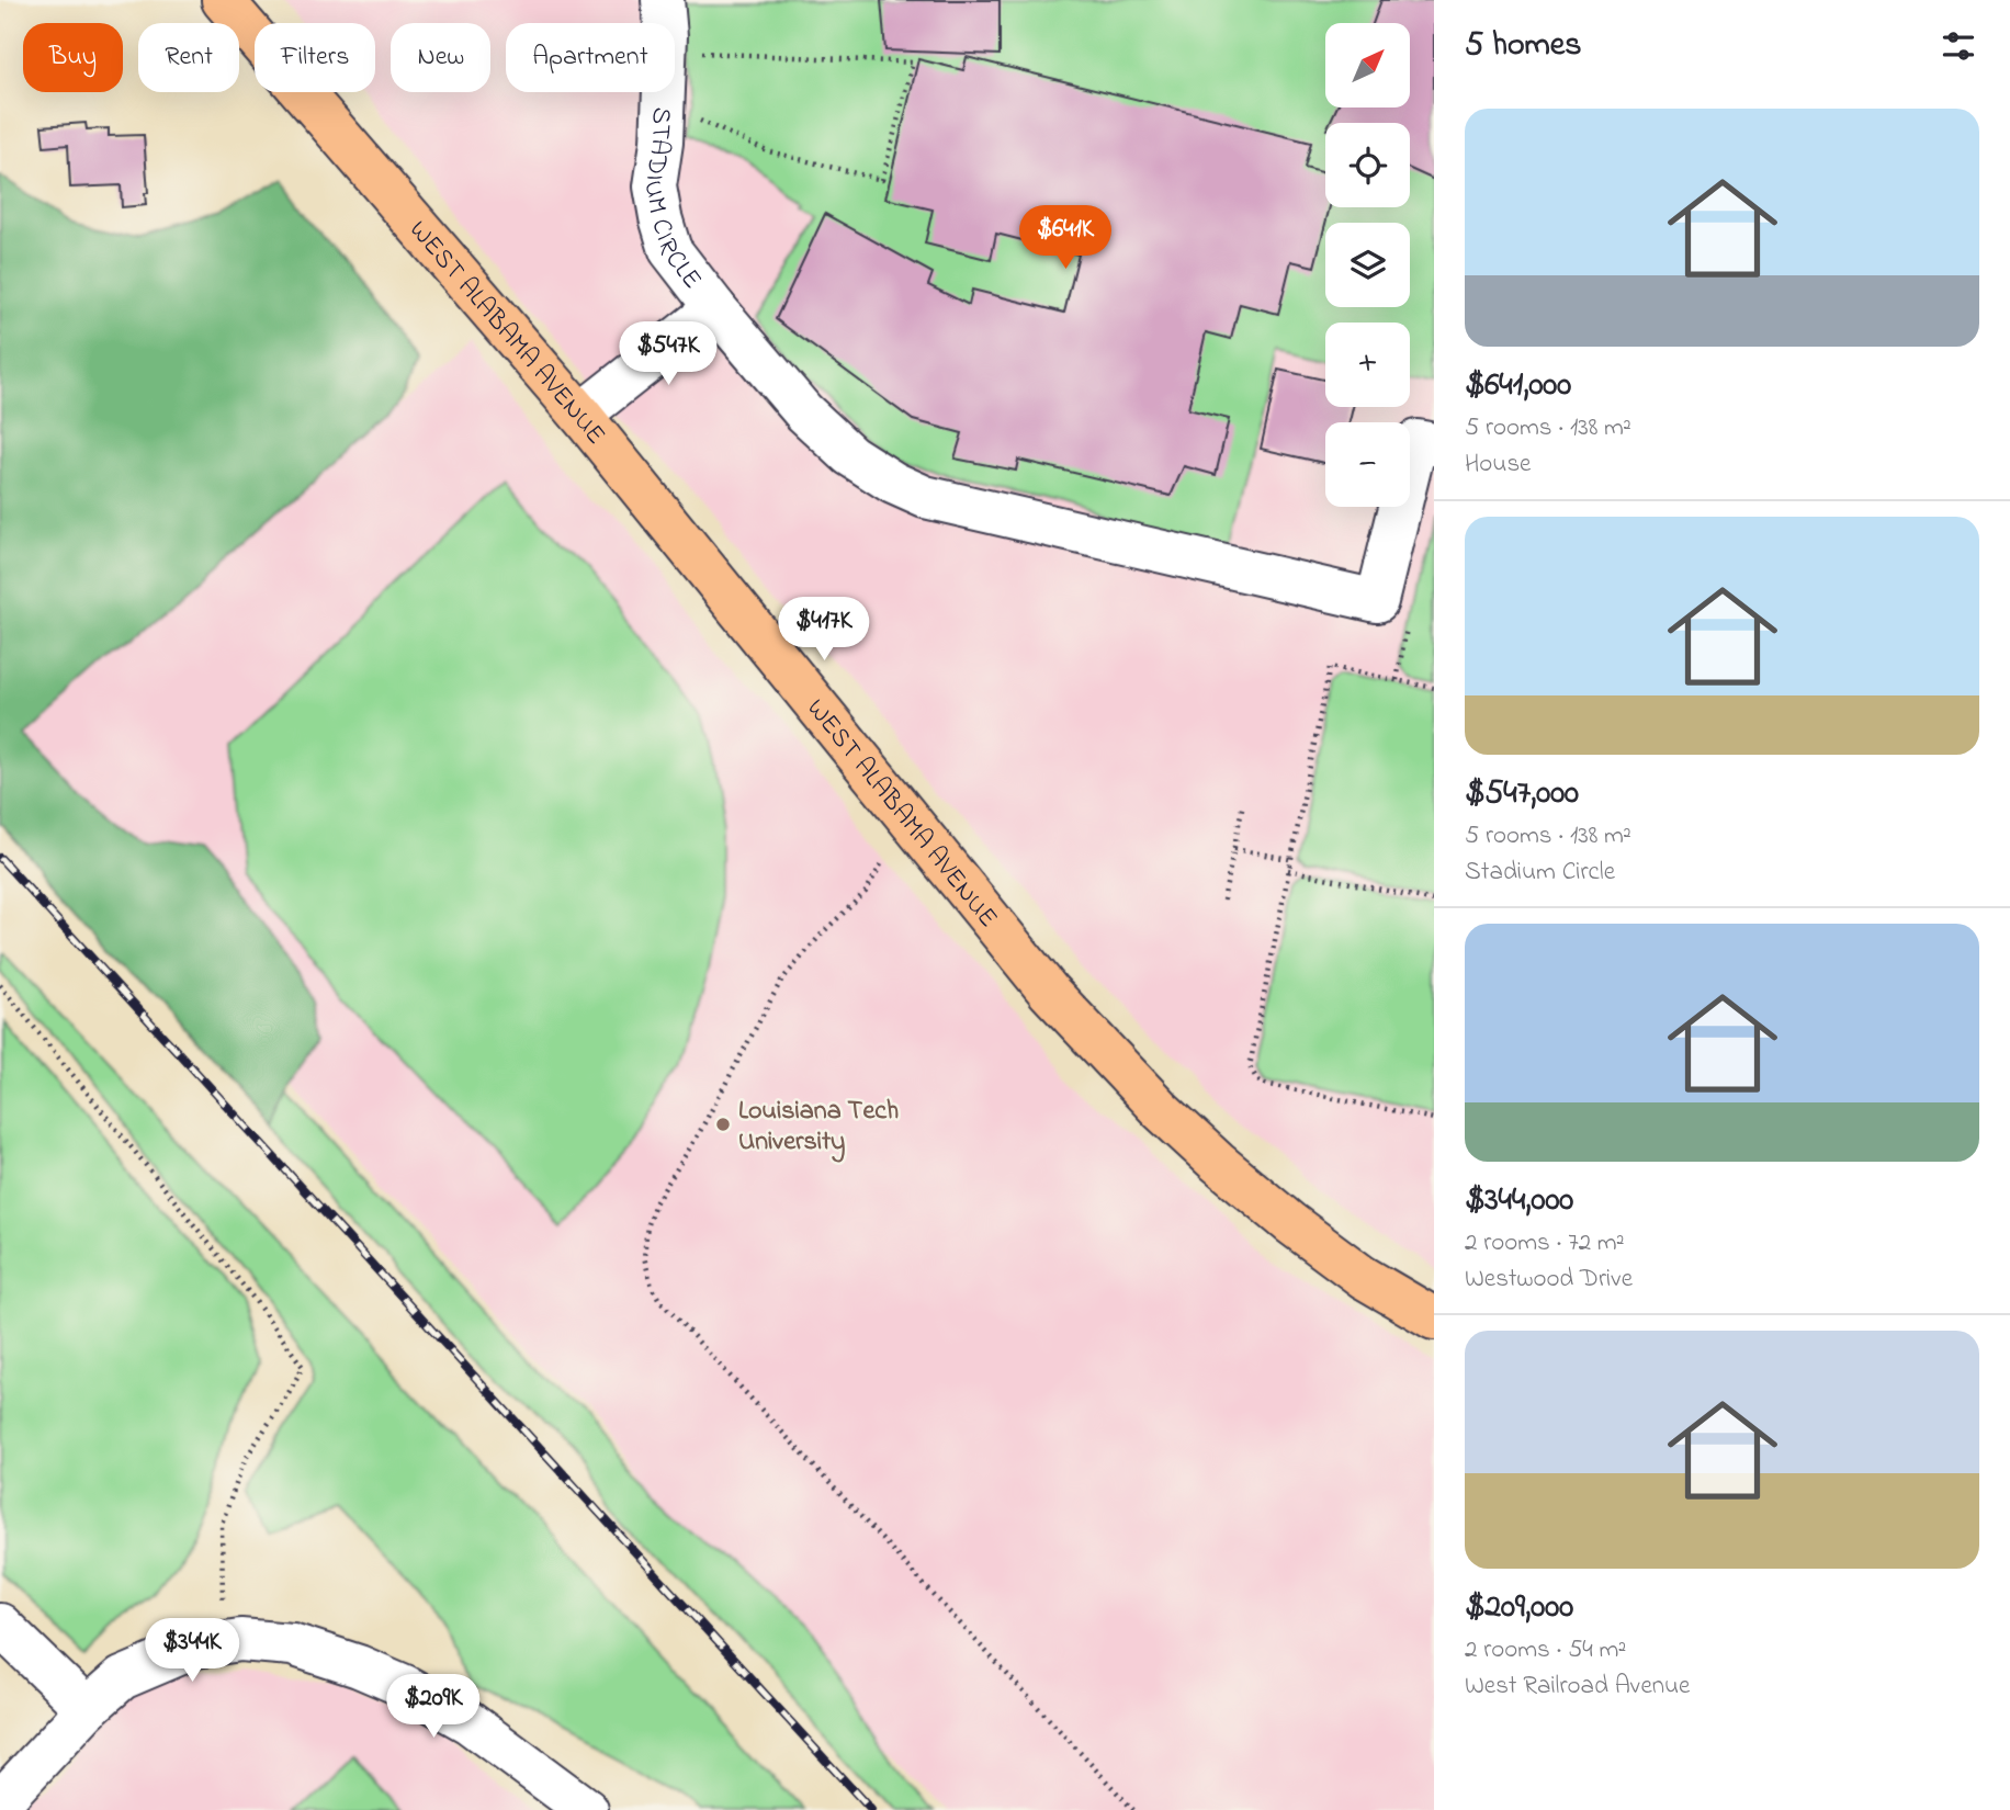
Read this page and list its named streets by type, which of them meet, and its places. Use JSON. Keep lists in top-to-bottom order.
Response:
{
  "streets": {
    "main road": ["WEST ALABAMA AVENUE"],
    "street": ["STADIUM CIRCLE"]
  },
  "crossings": [
    ["STADIUM CIRCLE", "WEST ALABAMA AVENUE"]
  ],
  "places": ["Louisiana Tech University"],
  "north": "top right",
  "page": {
    "heading": "5 homes",
    "map_buttons": ["+", "−"],
    "chip": [
      "Buy",
      "Rent",
      "Filters",
      "New",
      "Apartment"
    ],
    "list": [
      {
        "name": "$641,000",
        "note": "5 rooms · 138 m² · House"
      },
      {
        "name": "$547,000",
        "note": "5 rooms · 138 m² · Stadium Circle"
      },
      {
        "name": "$344,000",
        "note": "2 rooms · 72 m² · Westwood Drive"
      },
      {
        "name": "$209,000",
        "note": "2 rooms · 54 m² · West Railroad Avenue"
      }
    ],
    "price": [
      "$641K",
      "$547K",
      "$417K",
      "$344K",
      "$209K"
    ]
  }
}
